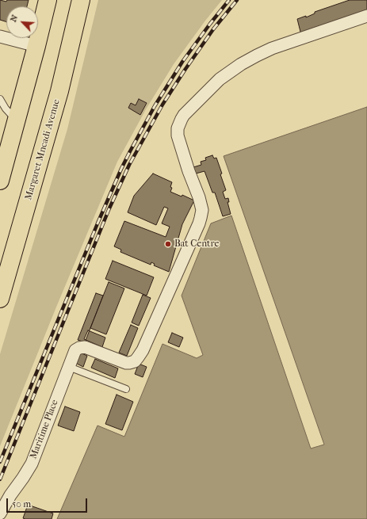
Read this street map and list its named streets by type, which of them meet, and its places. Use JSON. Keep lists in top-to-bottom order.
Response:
{
  "streets": {
    "main road": ["Margaret Mncadi Avenue"],
    "street": ["Maritime Place"]
  },
  "places": ["Bat Centre"],
  "scale_bar": "50 m",
  "north": "top left"
}
